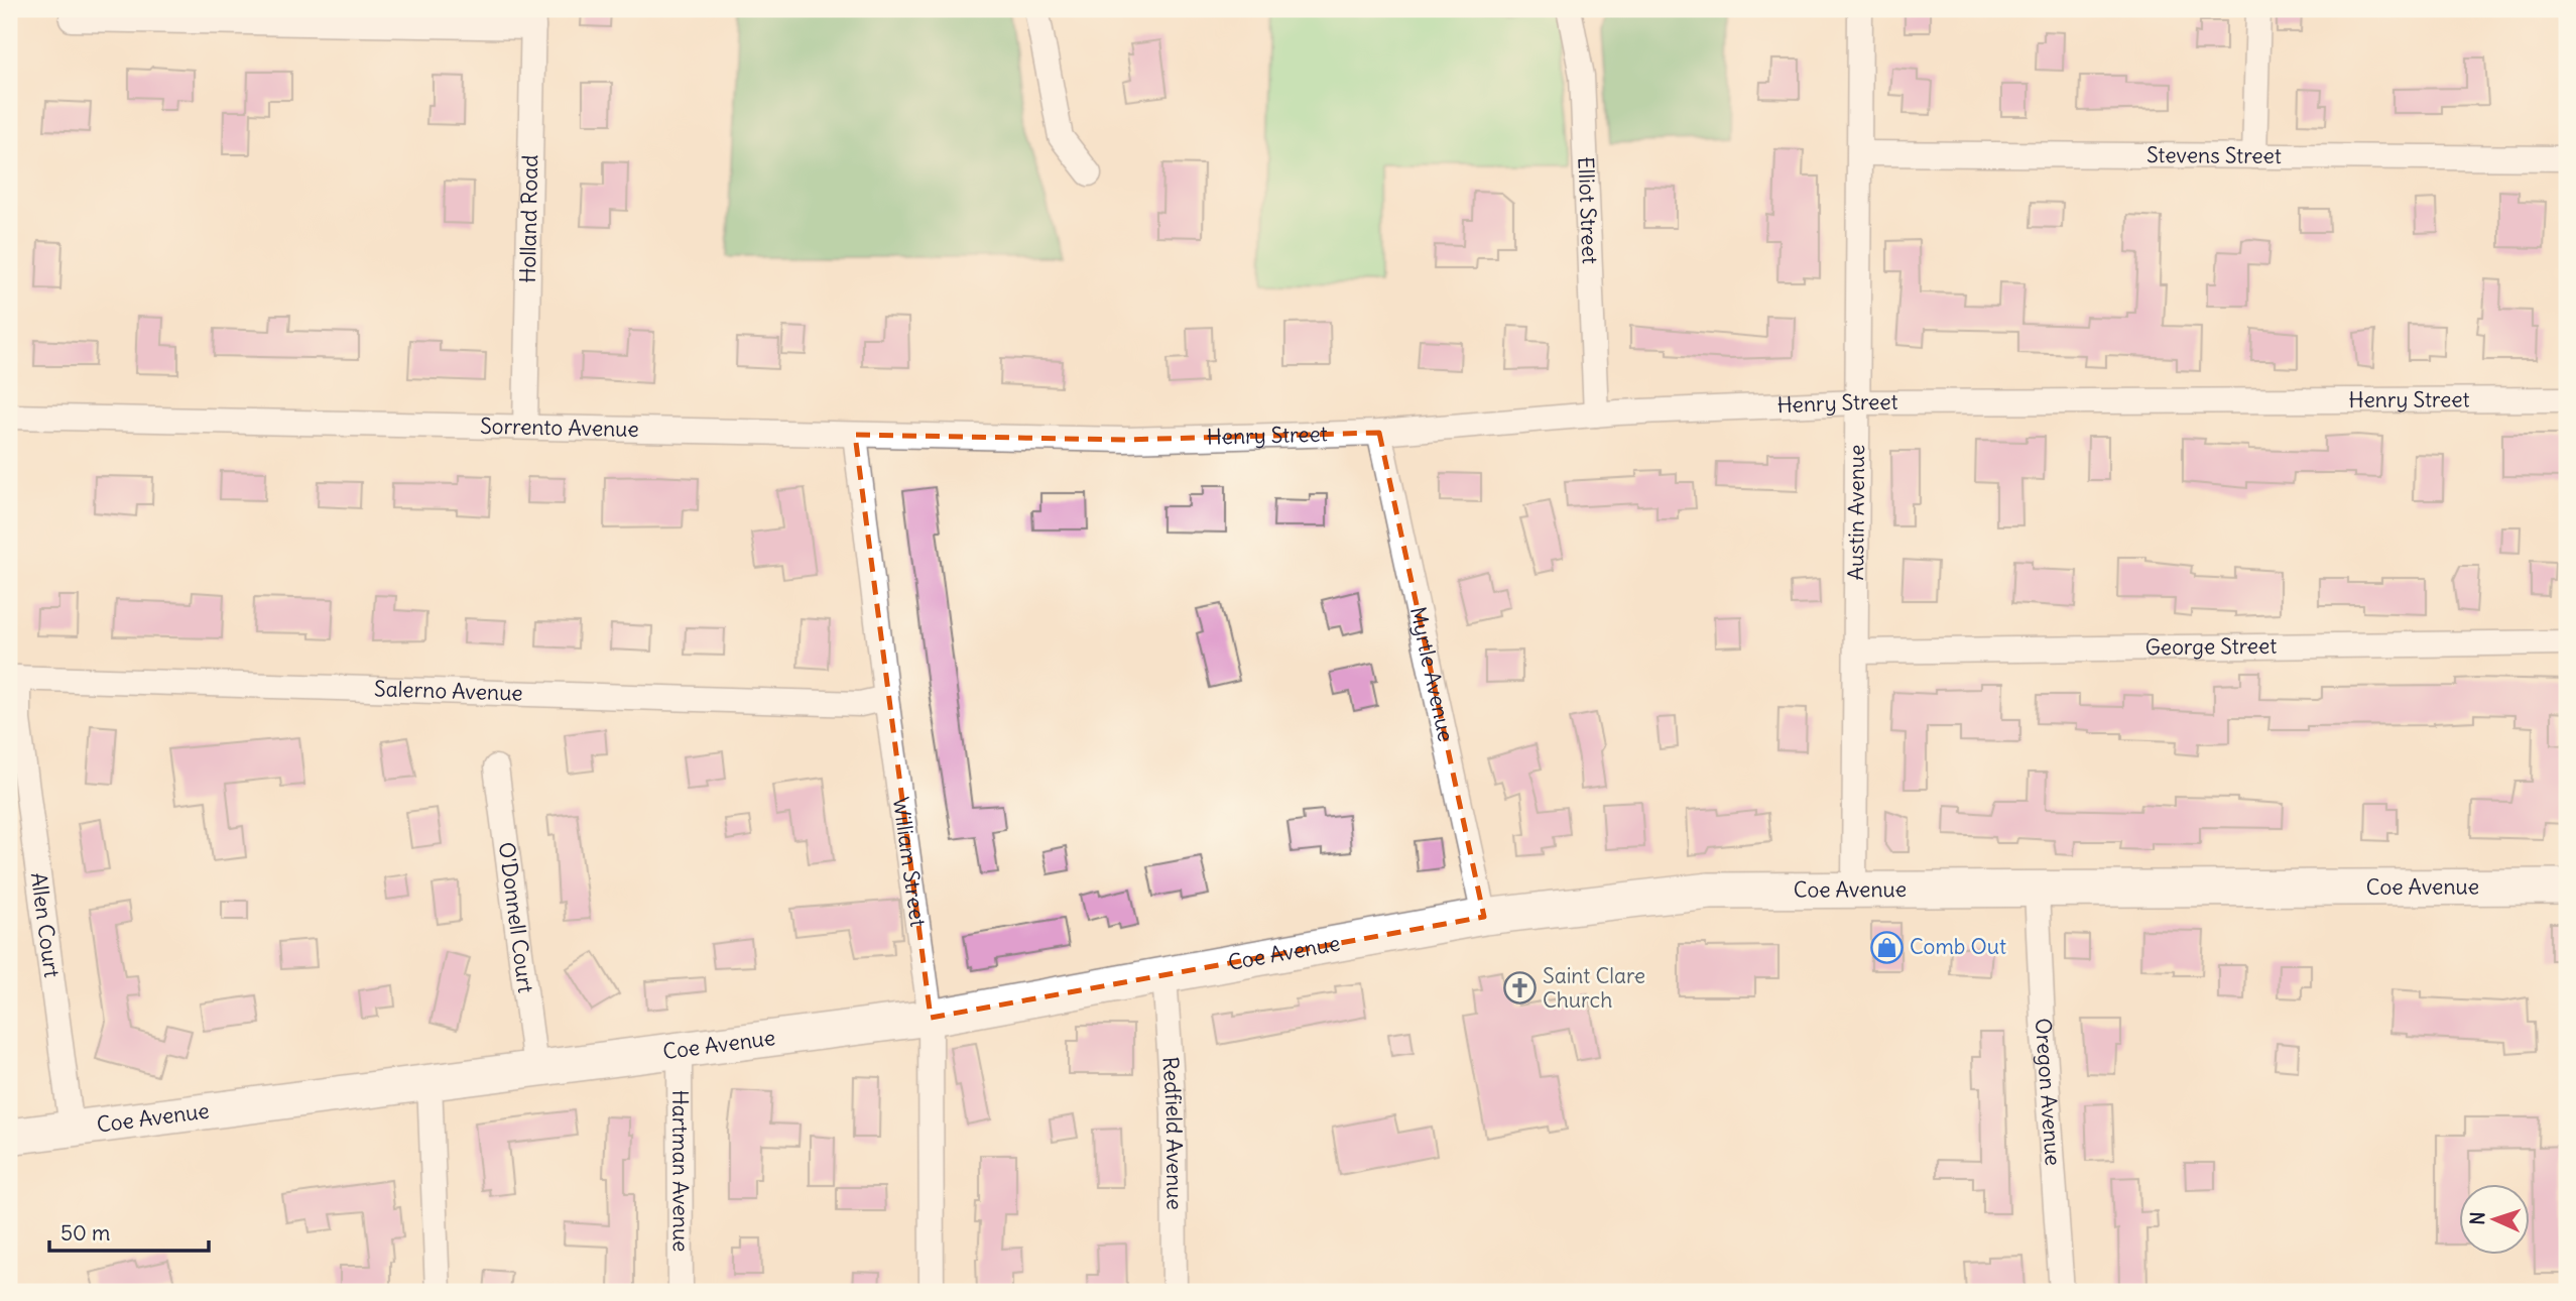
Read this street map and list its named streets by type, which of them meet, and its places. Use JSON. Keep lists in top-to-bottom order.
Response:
{
  "streets": {
    "street": [
      "Stevens Street",
      "Elliot Street",
      "Holland Road",
      "Henry Street",
      "Sorrento Avenue",
      "Austin Avenue",
      "George Street",
      "Myrtle Avenue",
      "Salerno Avenue",
      "William Street",
      "Coe Avenue",
      "O'Donnell Court",
      "Allen Court",
      "Oregon Avenue",
      "Redfield Avenue",
      "Hartman Avenue"
    ]
  },
  "crossings": [
    ["Stevens Street", "Austin Avenue"],
    ["Elliot Street", "Henry Street"],
    ["Holland Road", "Sorrento Avenue"],
    ["Henry Street", "Sorrento Avenue"],
    ["Henry Street", "Austin Avenue"],
    ["Henry Street", "Myrtle Avenue"],
    ["Sorrento Avenue", "William Street"],
    ["Austin Avenue", "George Street"],
    ["Austin Avenue", "Coe Avenue"],
    ["Myrtle Avenue", "Coe Avenue"],
    ["Salerno Avenue", "William Street"],
    ["Salerno Avenue", "Allen Court"],
    ["William Street", "Coe Avenue"],
    ["Coe Avenue", "O'Donnell Court"],
    ["Coe Avenue", "Allen Court"],
    ["Coe Avenue", "Oregon Avenue"],
    ["Coe Avenue", "Redfield Avenue"],
    ["Coe Avenue", "Hartman Avenue"]
  ],
  "places": {
    "shop": ["Comb Out"],
    "church": ["Saint Clare Church"]
  },
  "scale_bar": "50 m",
  "north": "left"
}
